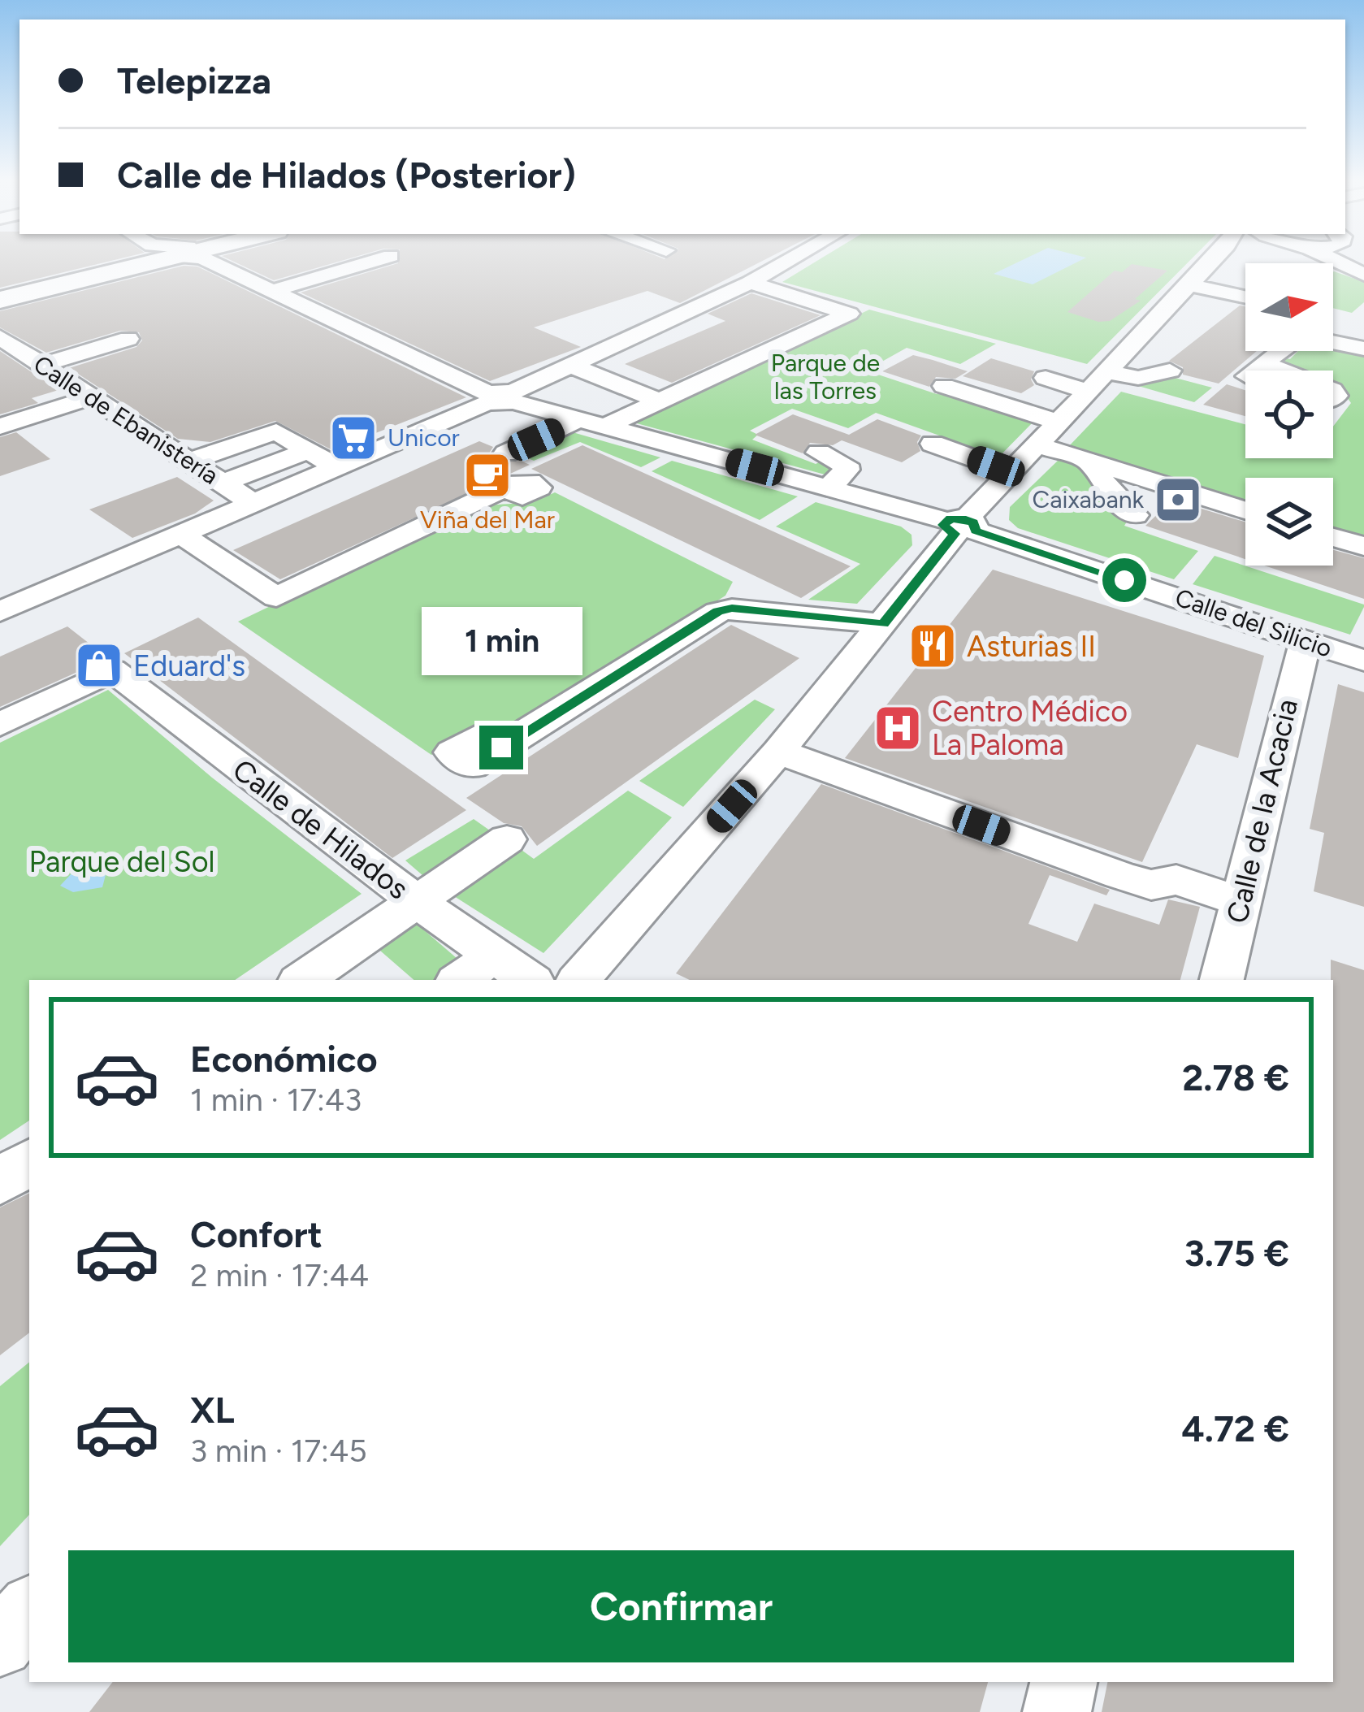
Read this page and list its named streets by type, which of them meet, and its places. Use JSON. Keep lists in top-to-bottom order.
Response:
{
  "streets": {
    "street": [
      "Calle de Ebanistería",
      "Calle del Silicio",
      "Calle de la Acacia",
      "Calle de Hilados"
    ]
  },
  "crossings": [
    ["Calle del Silicio", "Calle de la Acacia"]
  ],
  "parks": ["Parque de las Torres", "Parque del Sol"],
  "places": {
    "supermarket": ["Unicor"],
    "cafe": ["Viña del Mar"],
    "bank": ["Caixabank"],
    "restaurant": ["Asturias II"],
    "shop": ["Eduard's"],
    "hospital": ["Centro Médico La Paloma"]
  },
  "north": "right",
  "page": {
    "banner": ["Telepizza", "Calle de Hilados (Posterior)"],
    "bubble": "1 min",
    "list": [
      {
        "name": "Económico",
        "note": "1 min · 17:43",
        "value": "2.78 €"
      },
      {
        "name": "Confort",
        "note": "2 min · 17:44",
        "value": "3.75 €"
      },
      {
        "name": "XL",
        "note": "3 min · 17:45",
        "value": "4.72 €"
      }
    ],
    "buttons": "Confirmar"
  }
}
